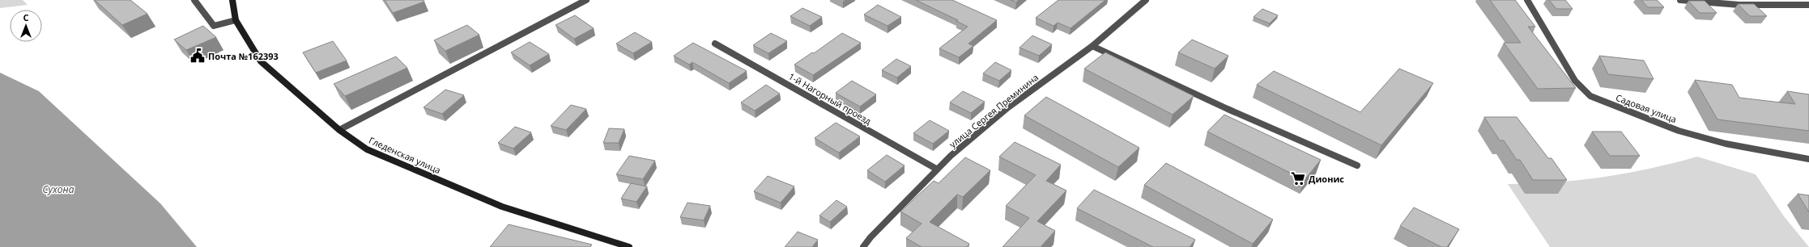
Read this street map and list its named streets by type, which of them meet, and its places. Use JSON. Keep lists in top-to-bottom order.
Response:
{
  "streets": {
    "main road": ["Гледенская улица"],
    "street": ["1-й Нагорный проезд", "Садовая улица", "улица Сергея Преминина"]
  },
  "crossings": [
    ["1-й Нагорный проезд", "улица Сергея Преминина"]
  ],
  "water": ["Сухона"],
  "places": {
    "public building": ["Почта №162393"],
    "supermarket": ["Дионис"]
  },
  "north": "top"
}
